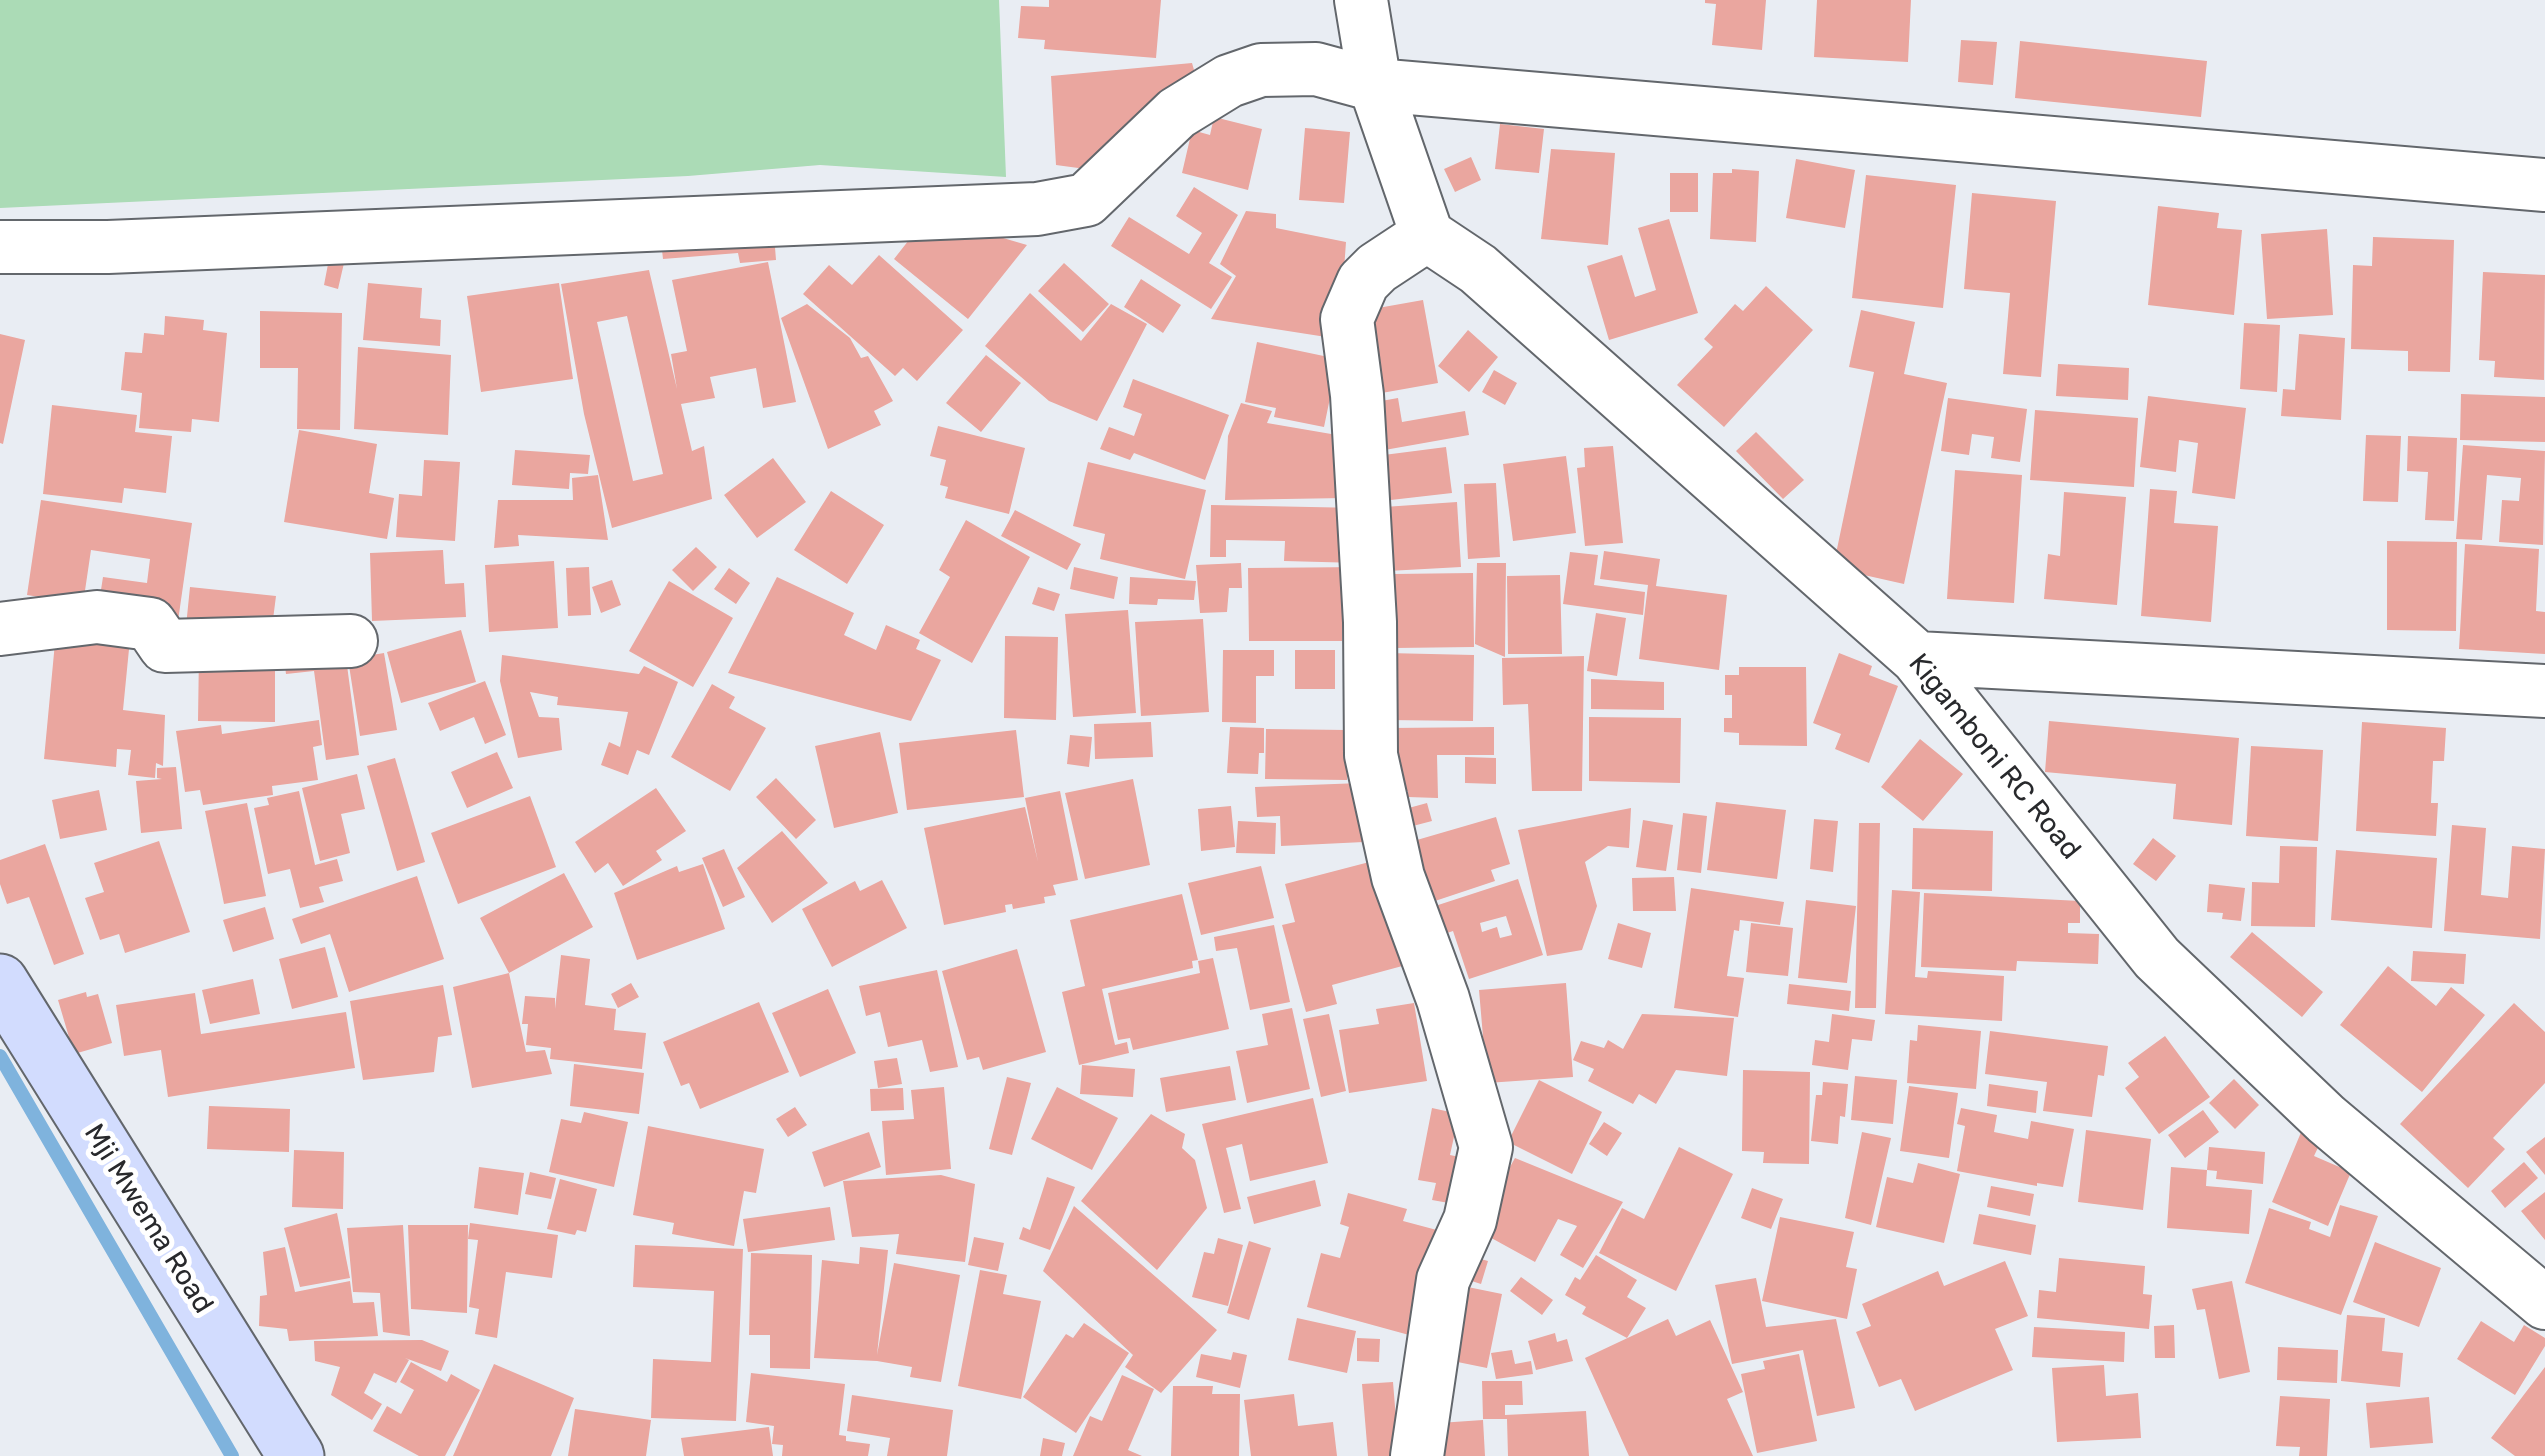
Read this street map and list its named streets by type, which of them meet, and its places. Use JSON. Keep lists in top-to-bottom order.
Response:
{
  "streets": {
    "main road": ["Mji Mwema Road"],
    "street": ["Kigamboni RC Road"]
  }
}
